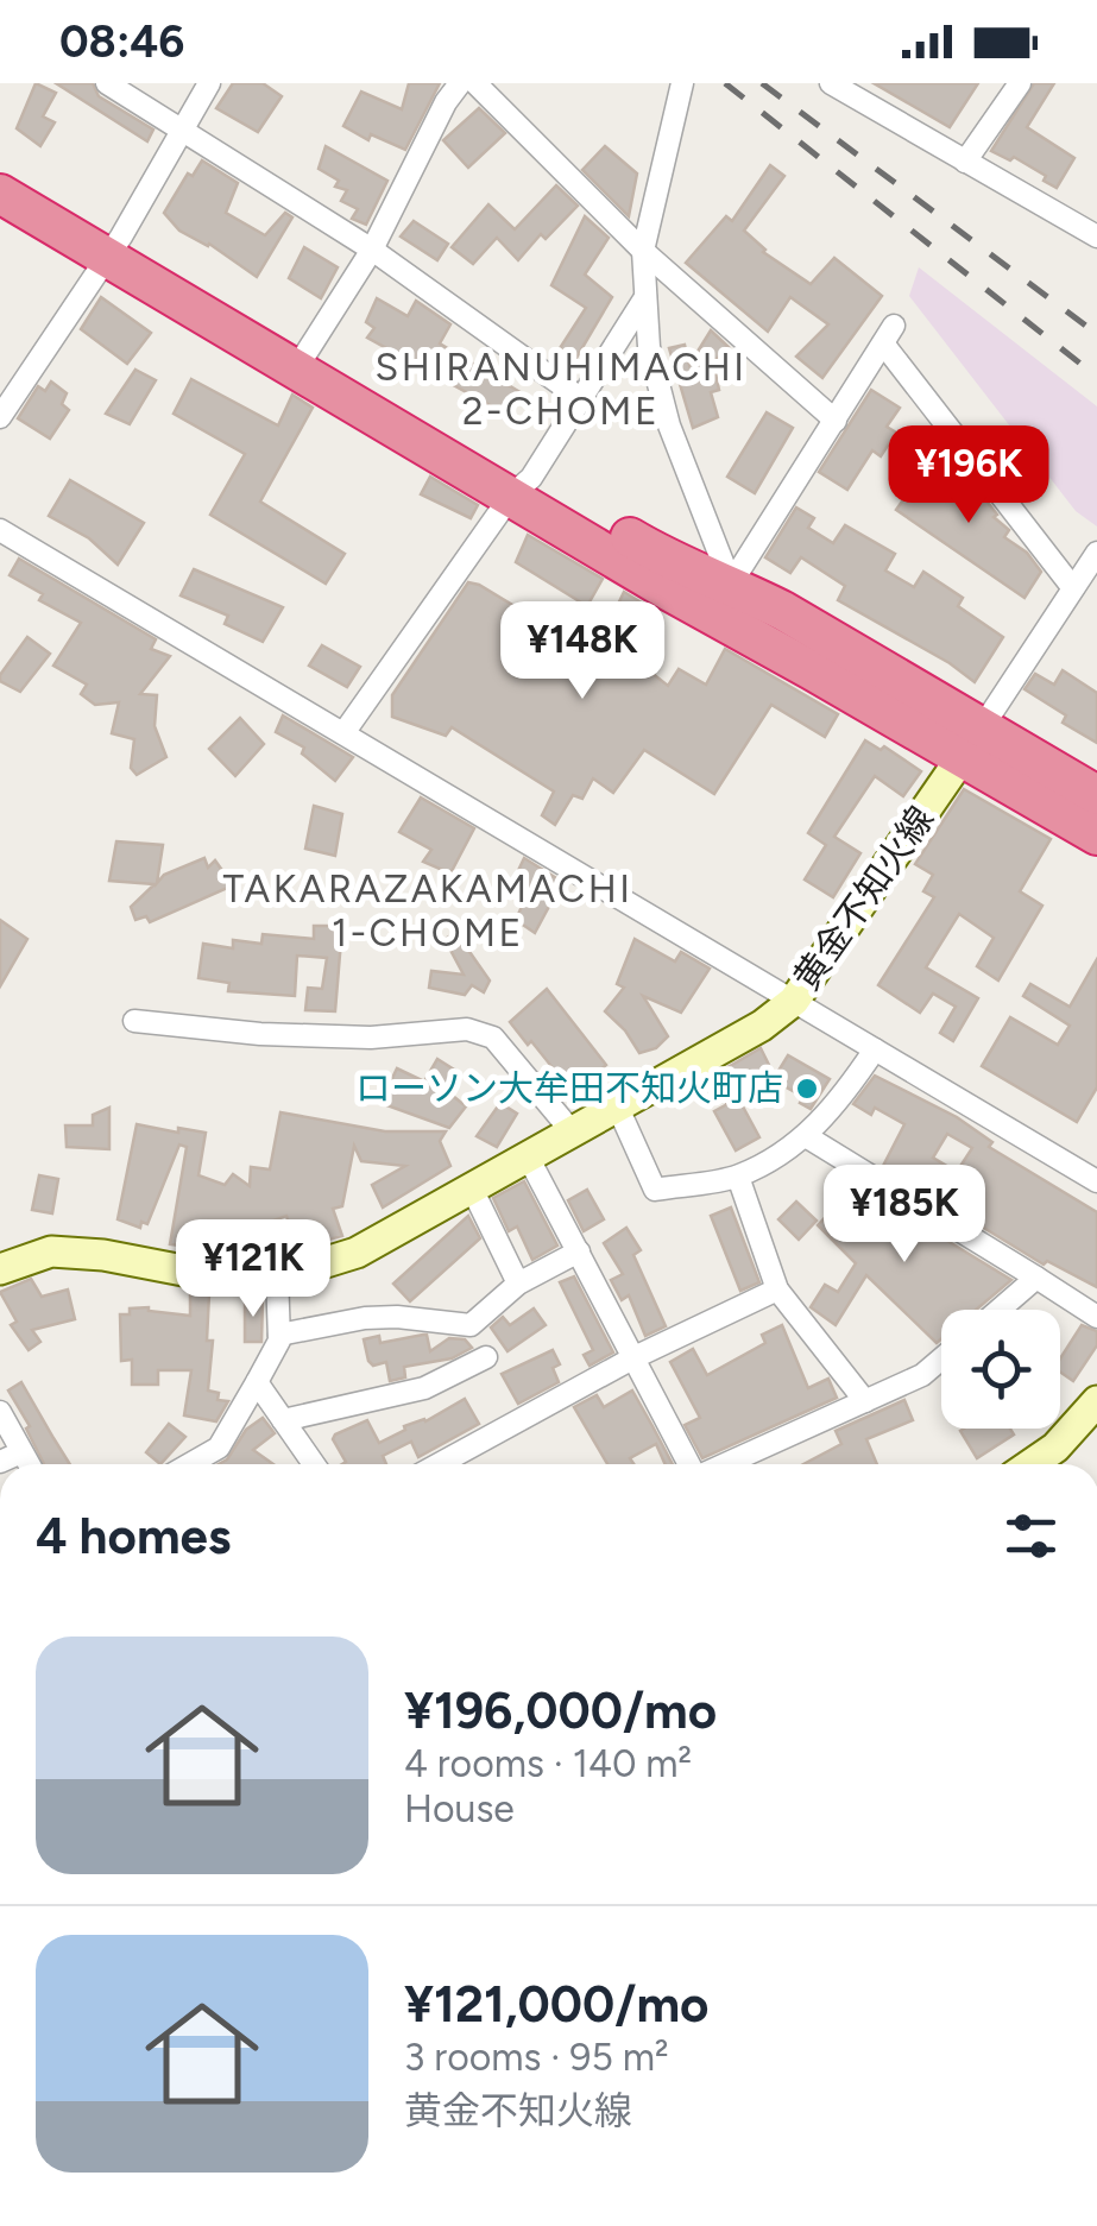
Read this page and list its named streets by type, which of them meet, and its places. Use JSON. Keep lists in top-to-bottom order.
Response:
{
  "streets": {
    "main road": ["黄金不知火線"]
  },
  "districts": ["SHIRANUHIMACHI 2-CHOME", "TAKARAZAKAMACHI 1-CHOME"],
  "places": ["ローソン大牟田不知火町店"],
  "page": {
    "status": "08:46",
    "price": [
      "¥196K",
      "¥148K",
      "¥185K",
      "¥121K"
    ],
    "heading": "4 homes",
    "list": [
      {
        "name": "¥196,000/mo",
        "note": "4 rooms · 140 m² · House"
      },
      {
        "name": "¥121,000/mo",
        "note": "3 rooms · 95 m² · 黄金不知火線"
      }
    ]
  }
}
